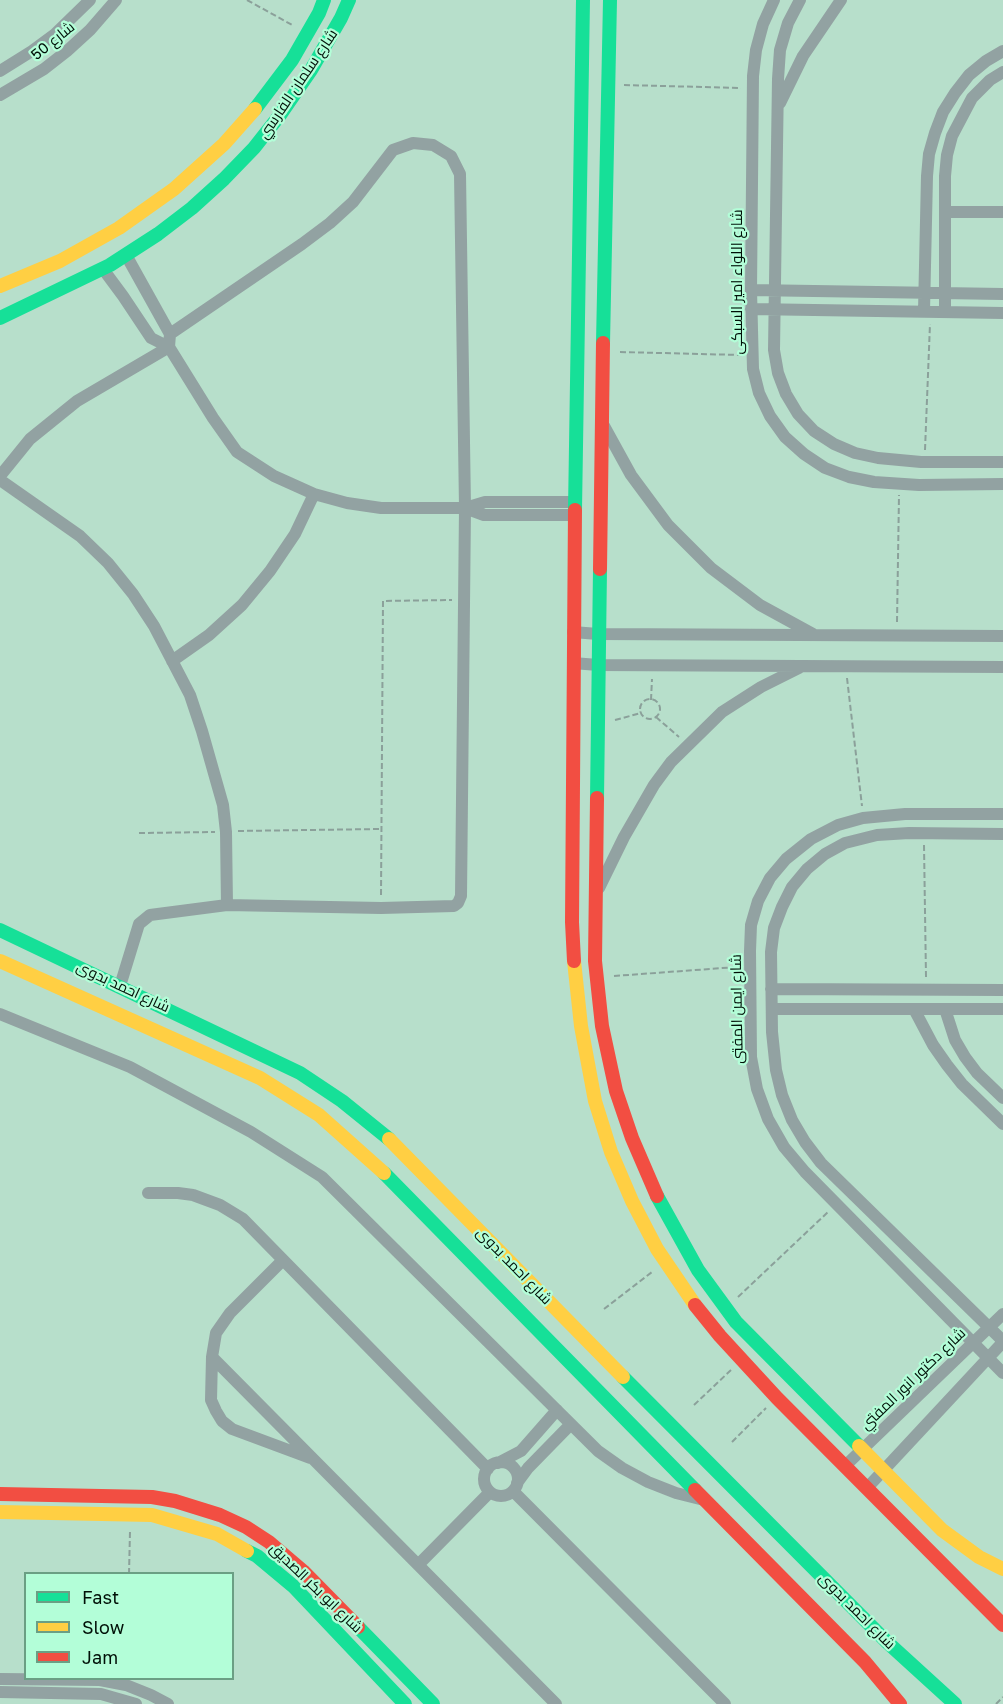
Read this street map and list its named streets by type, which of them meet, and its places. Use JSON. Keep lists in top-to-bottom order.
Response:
{
  "streets": {
    "street": [
      "شارع 50",
      "شارع سلمان الفارسي",
      "شارع اللواء امير السبكى",
      "شارع احمد بدوى",
      "شارع ايمن المفتى",
      "شارع دكتور انور المفتي",
      "شارع ابو بكر الصديق"
    ]
  },
  "crossings": [
    ["شارع ايمن المفتى", "شارع دكتور انور المفتي"]
  ],
  "legend": ["Fast", "Slow", "Jam"]
}
